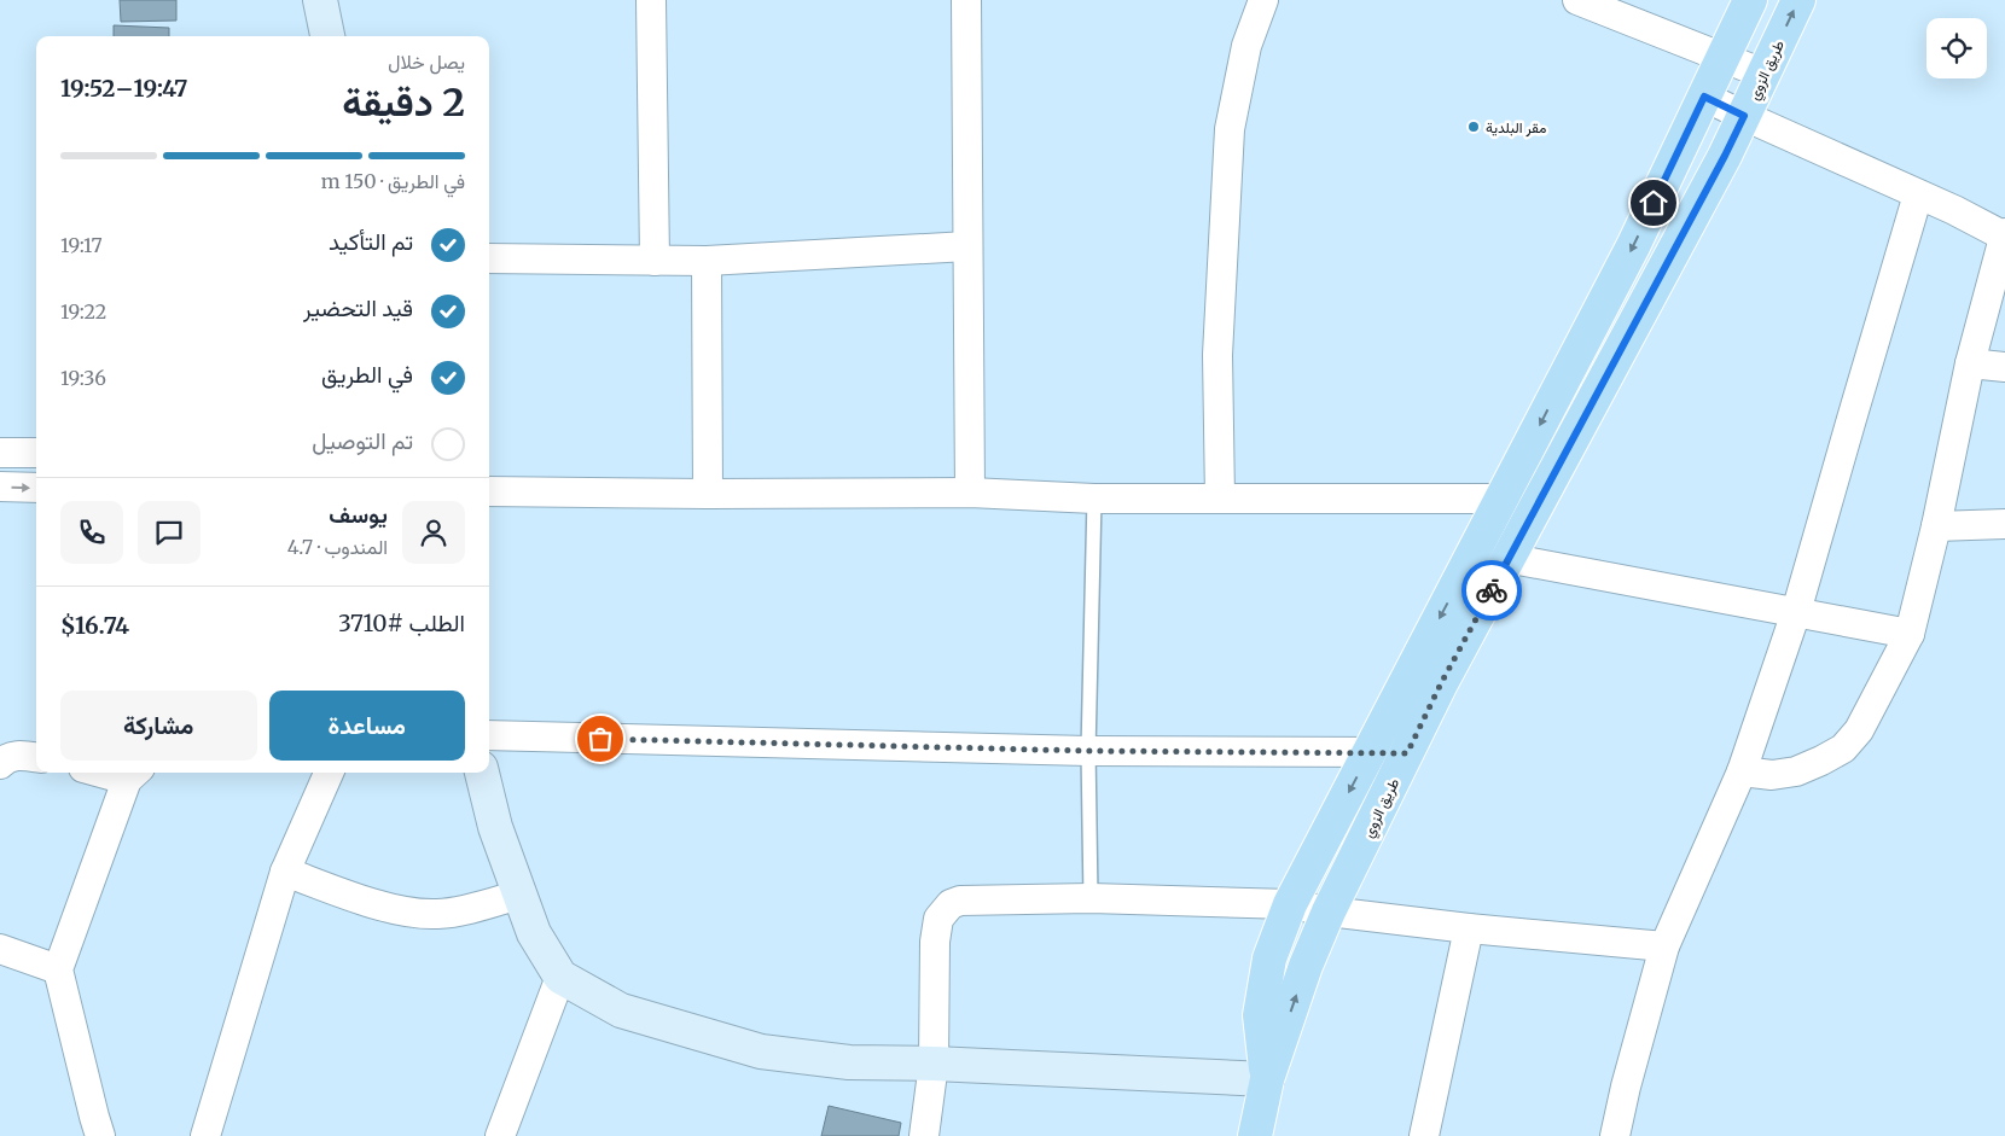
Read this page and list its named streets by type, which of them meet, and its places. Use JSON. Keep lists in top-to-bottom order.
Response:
{
  "streets": {
    "main road": ["طريق الزوي"]
  },
  "places": ["مقر البلدية"],
  "page": {
    "heading": ["2 دقيقة", "يصل خلال", "19:47–19:52"],
    "panel": [
      "يوسف",
      "المندوب · 4.7",
      "الطلب #3710",
      "$16.74"
    ],
    "bar": "في الطريق · 150 m",
    "list": [
      ["تم التأكيد", "19:17"],
      ["قيد التحضير", "19:22"],
      ["في الطريق", "19:36"],
      "تم التوصيل"
    ],
    "buttons": ["مساعدة", "مشاركة"]
  }
}
